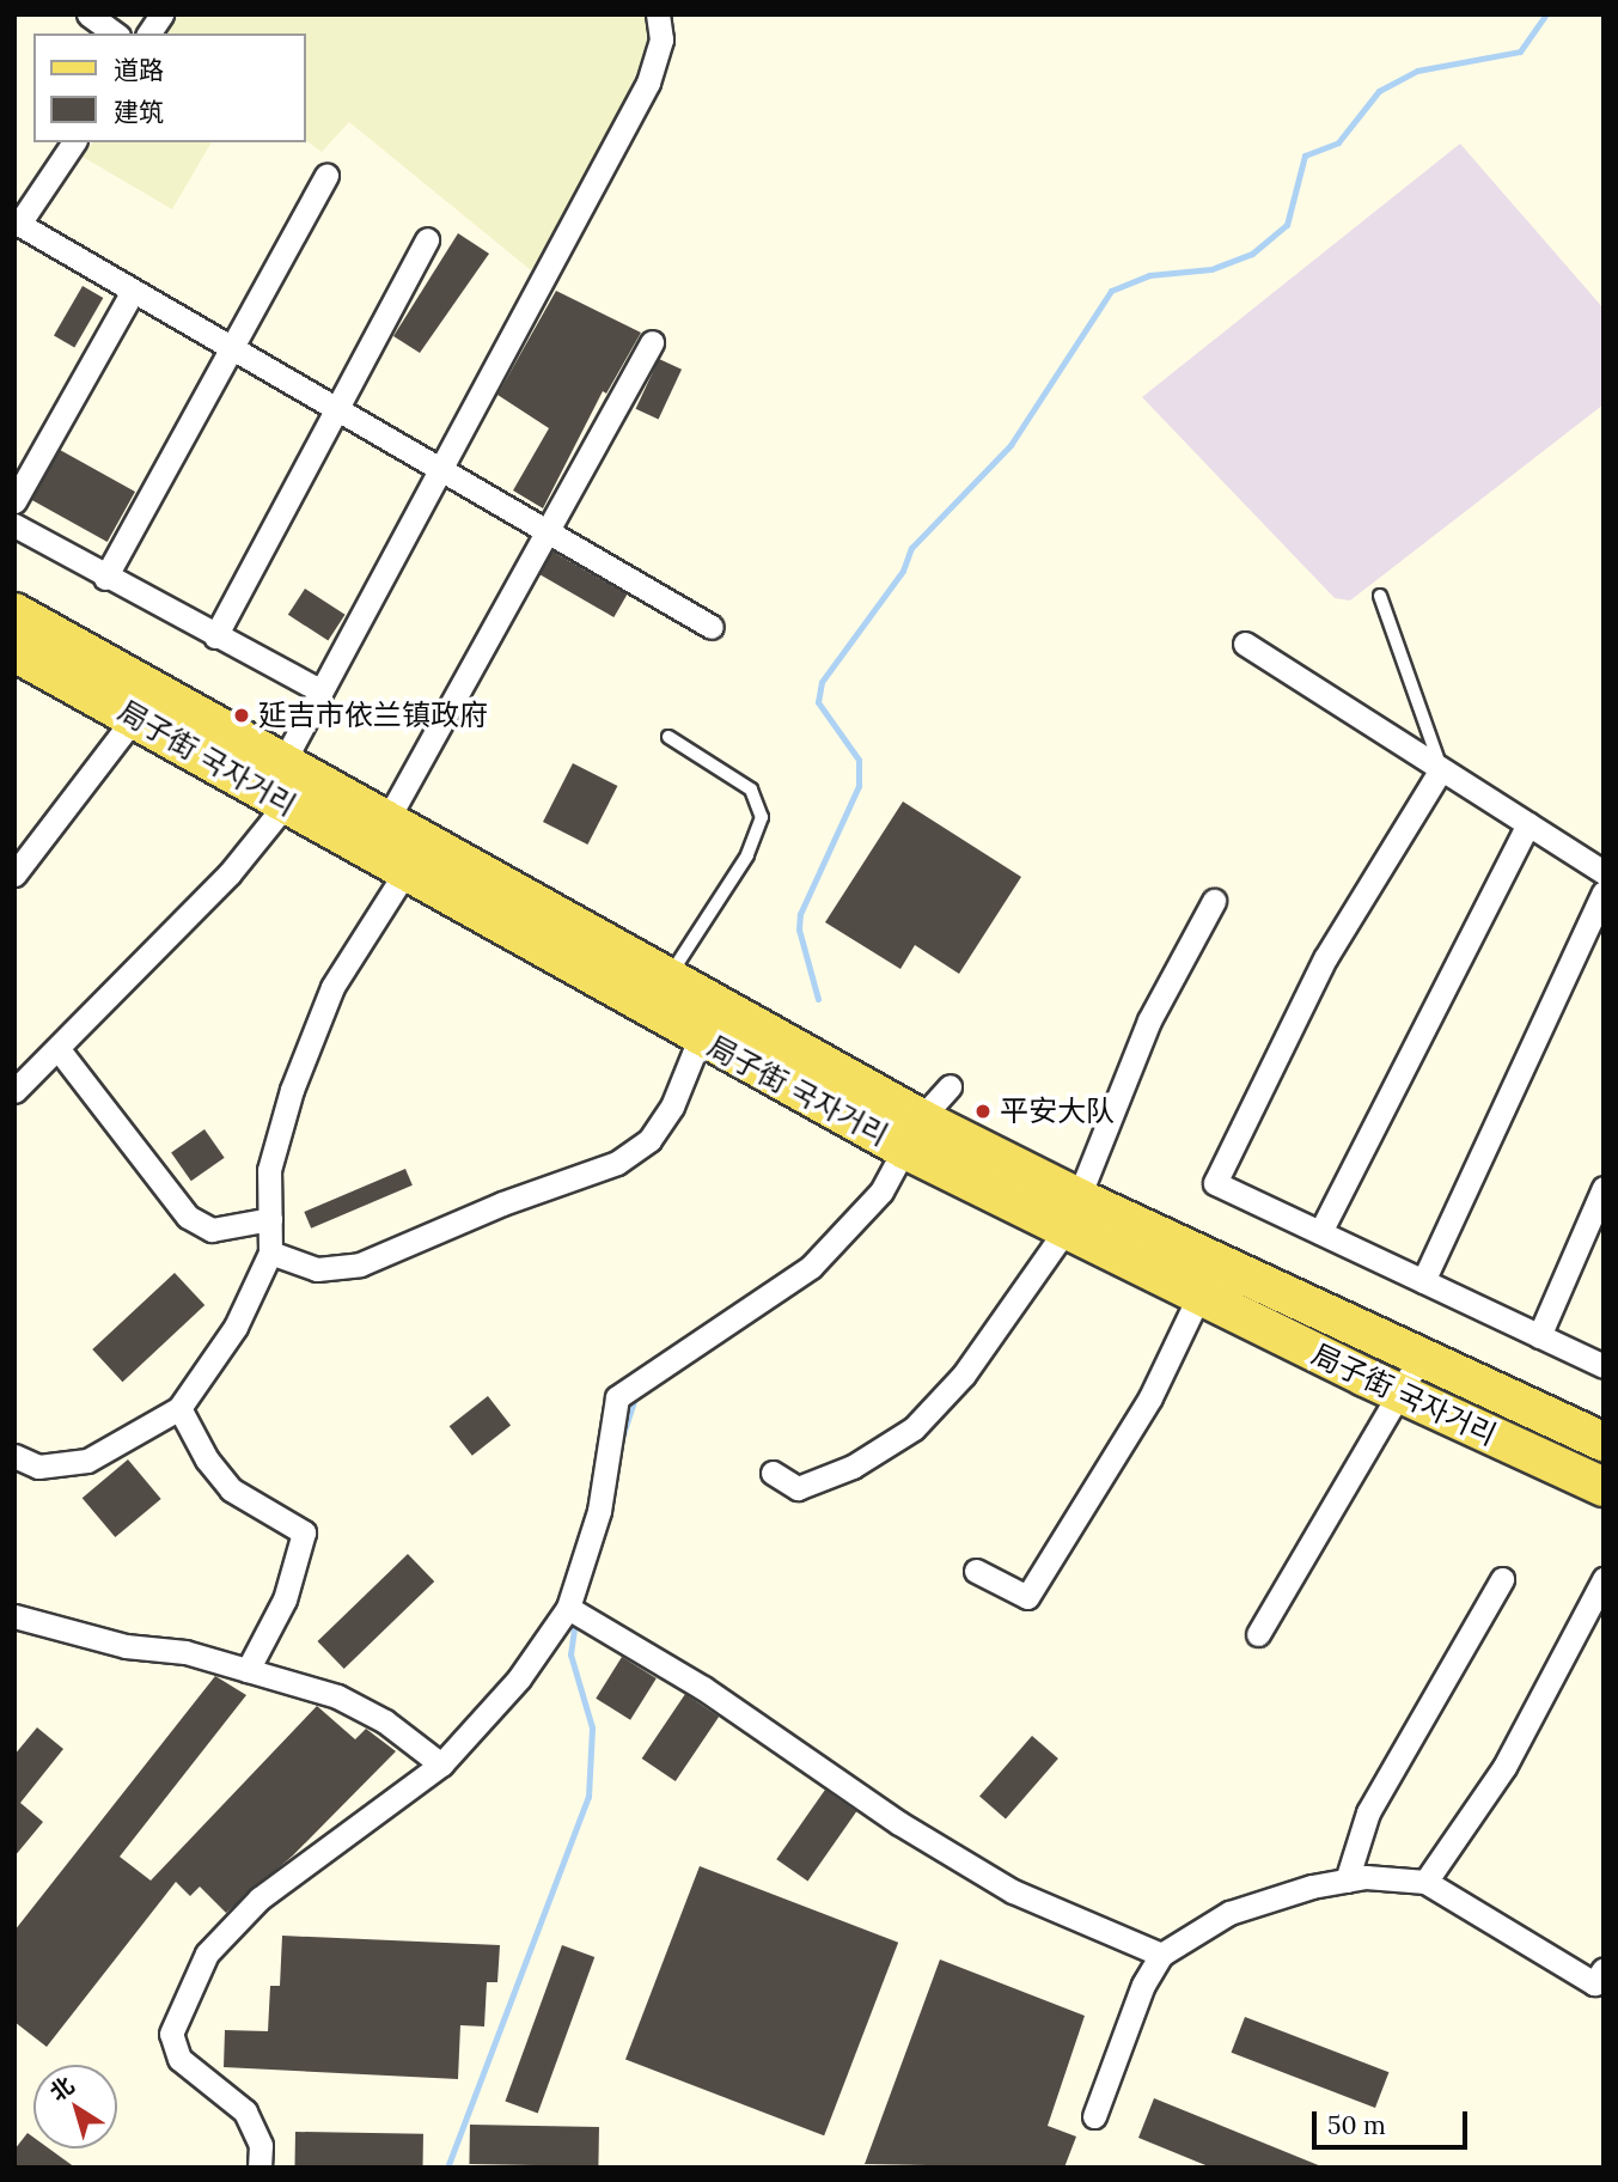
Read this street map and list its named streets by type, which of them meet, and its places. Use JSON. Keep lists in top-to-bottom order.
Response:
{
  "streets": {
    "main road": ["局子街 국자거리"]
  },
  "places": ["延吉市依兰镇政府", "平安大队"],
  "legend": ["道路", "建筑"],
  "scale_bar": "50 m",
  "north": "top left"
}
